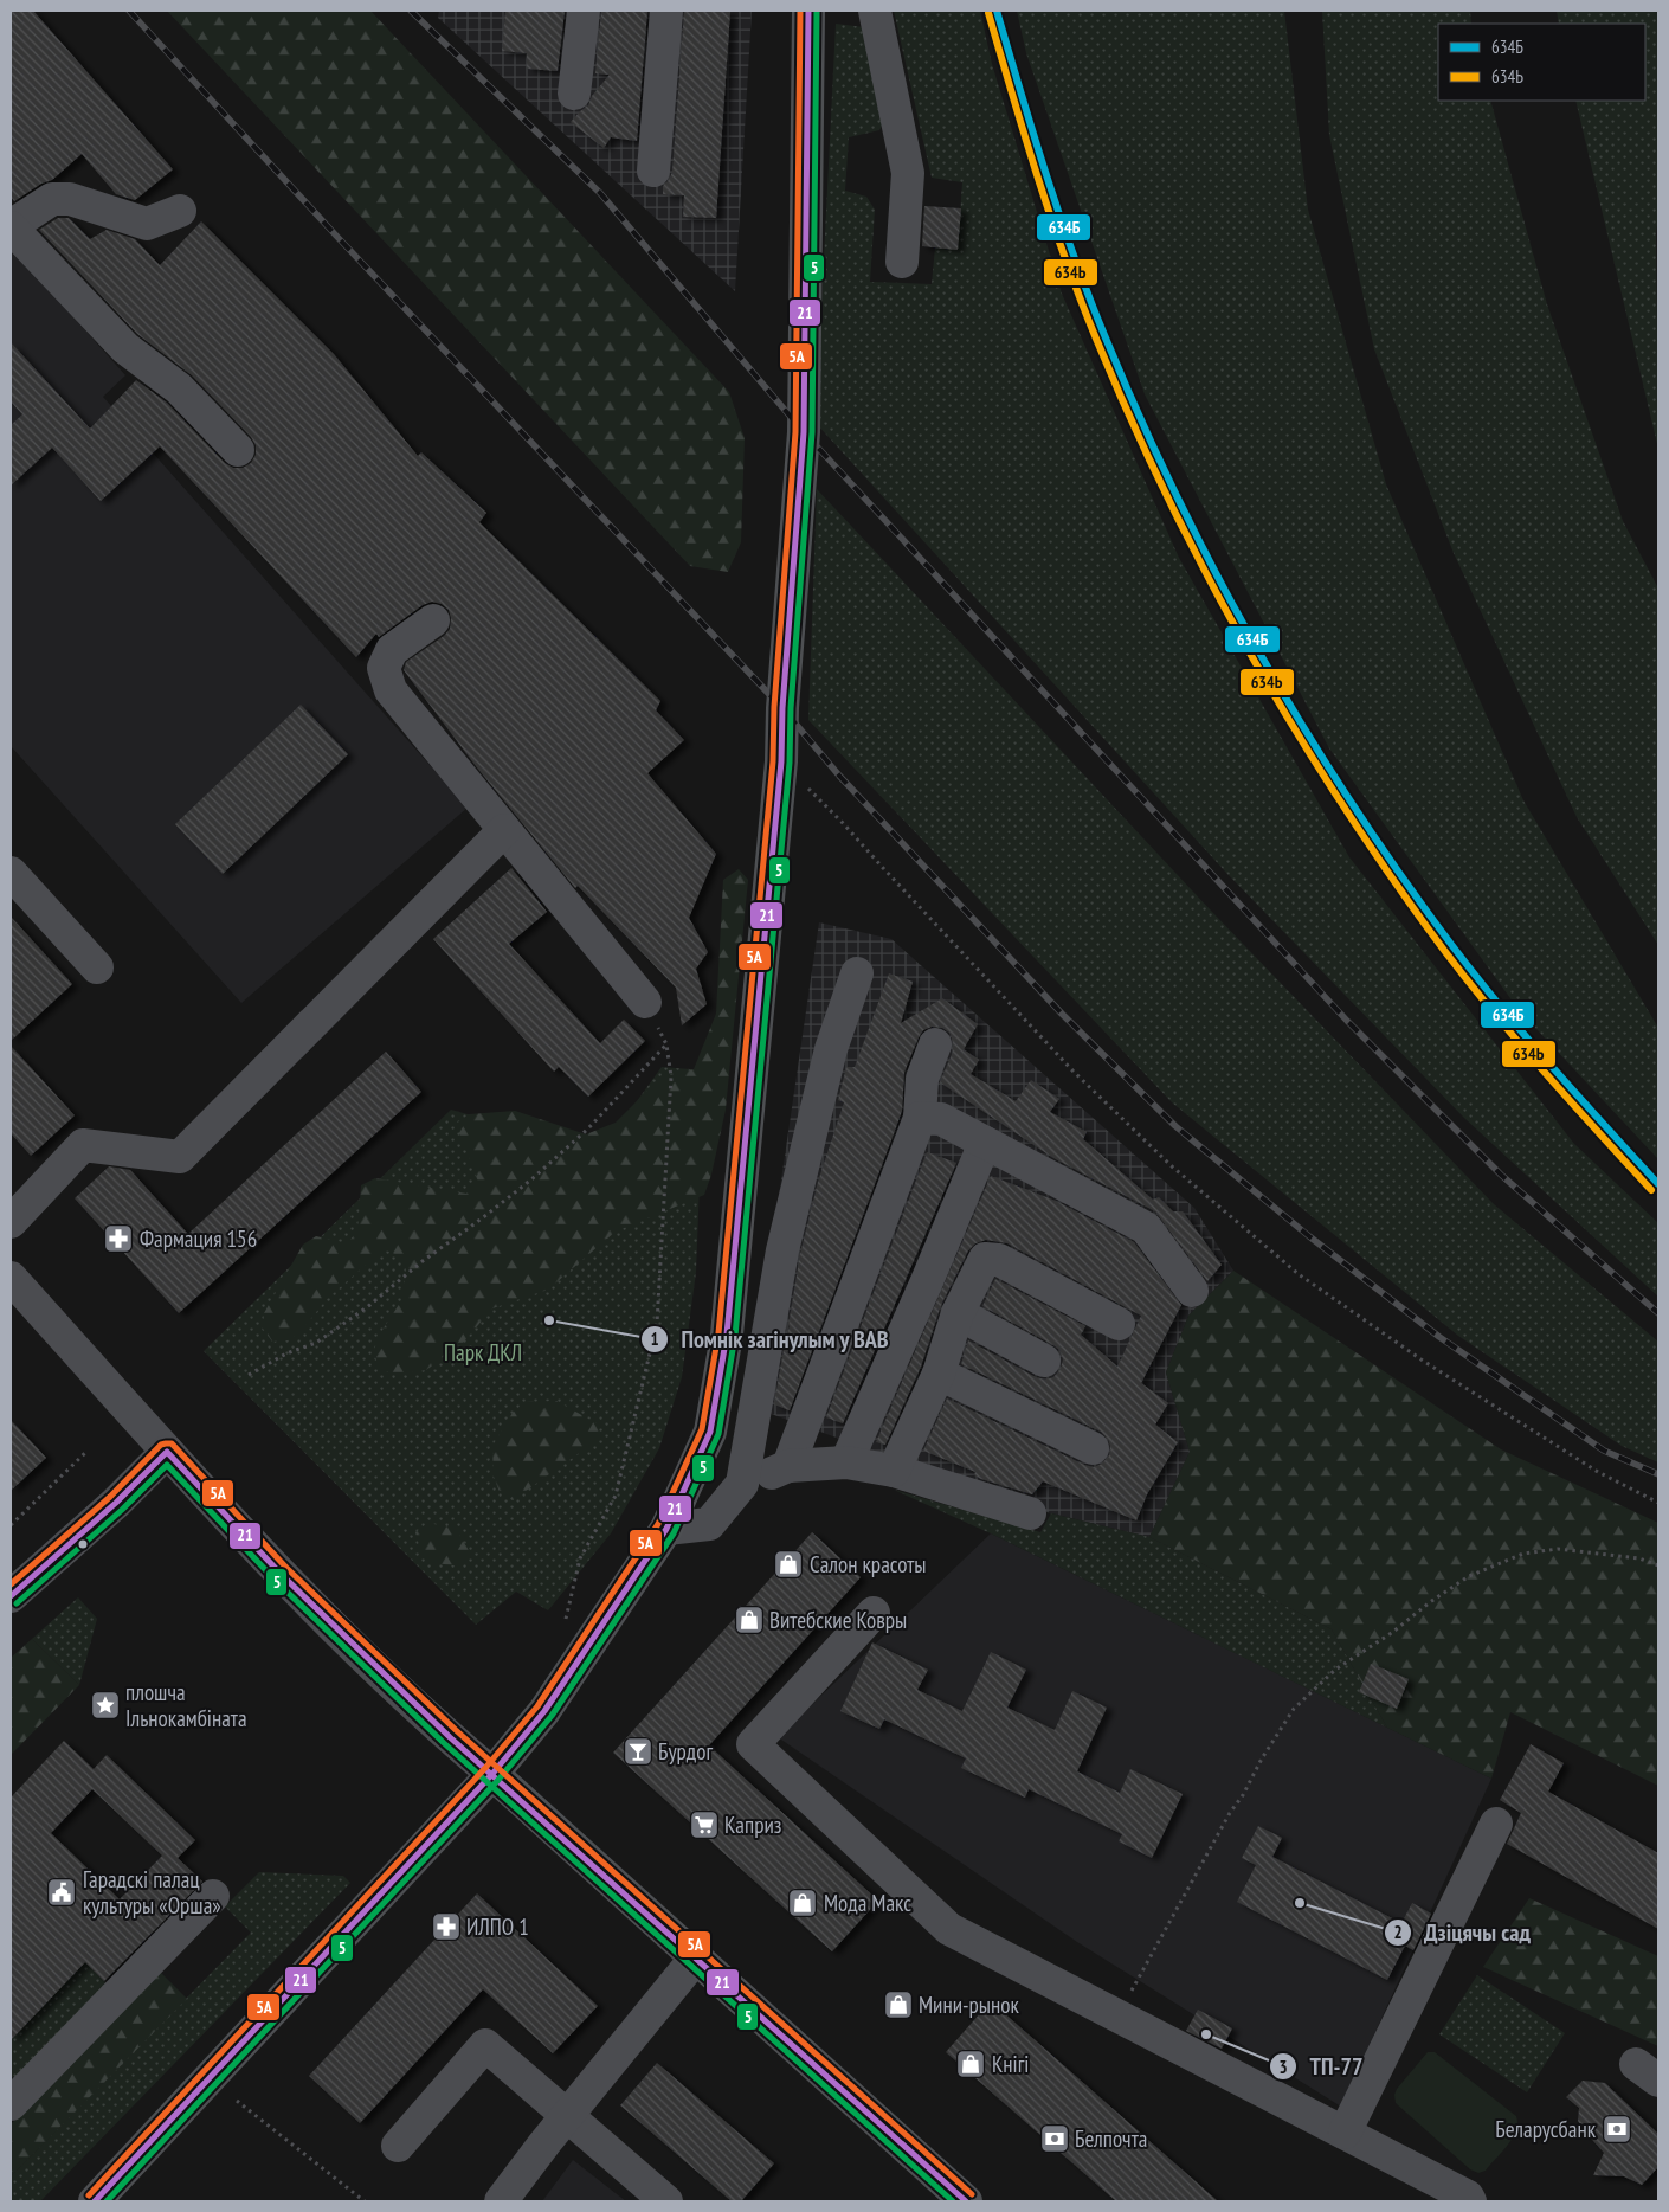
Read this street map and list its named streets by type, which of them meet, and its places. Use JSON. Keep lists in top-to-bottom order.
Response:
{
  "parks": ["Парк ДКЛ"],
  "places": {
    "pharmacy": ["Фармация 156", "ИЛПО 1"],
    "other": ["Помнік загінулым у ВАВ", "Дзіцячы сад", "ТП-77"],
    "shop": [
      "Салон красоты",
      "Витебские Ковры",
      "Мода Макс",
      "Мини-рынок",
      "Кнігі"
    ],
    "place": ["плошча Ільнокамбіната"],
    "bar": ["Бурдог"],
    "supermarket": ["Каприз"],
    "public building": ["Гарадскі палац культуры «Орша»"],
    "bank": ["Беларусбанк", "Белпочта"]
  },
  "lines": [
    "transit line 634Б",
    "transit line 21",
    "transit line 5",
    "transit line 5А",
    "transit line 634Ь"
  ],
  "legend": ["634Б", "634Ь"]
}
